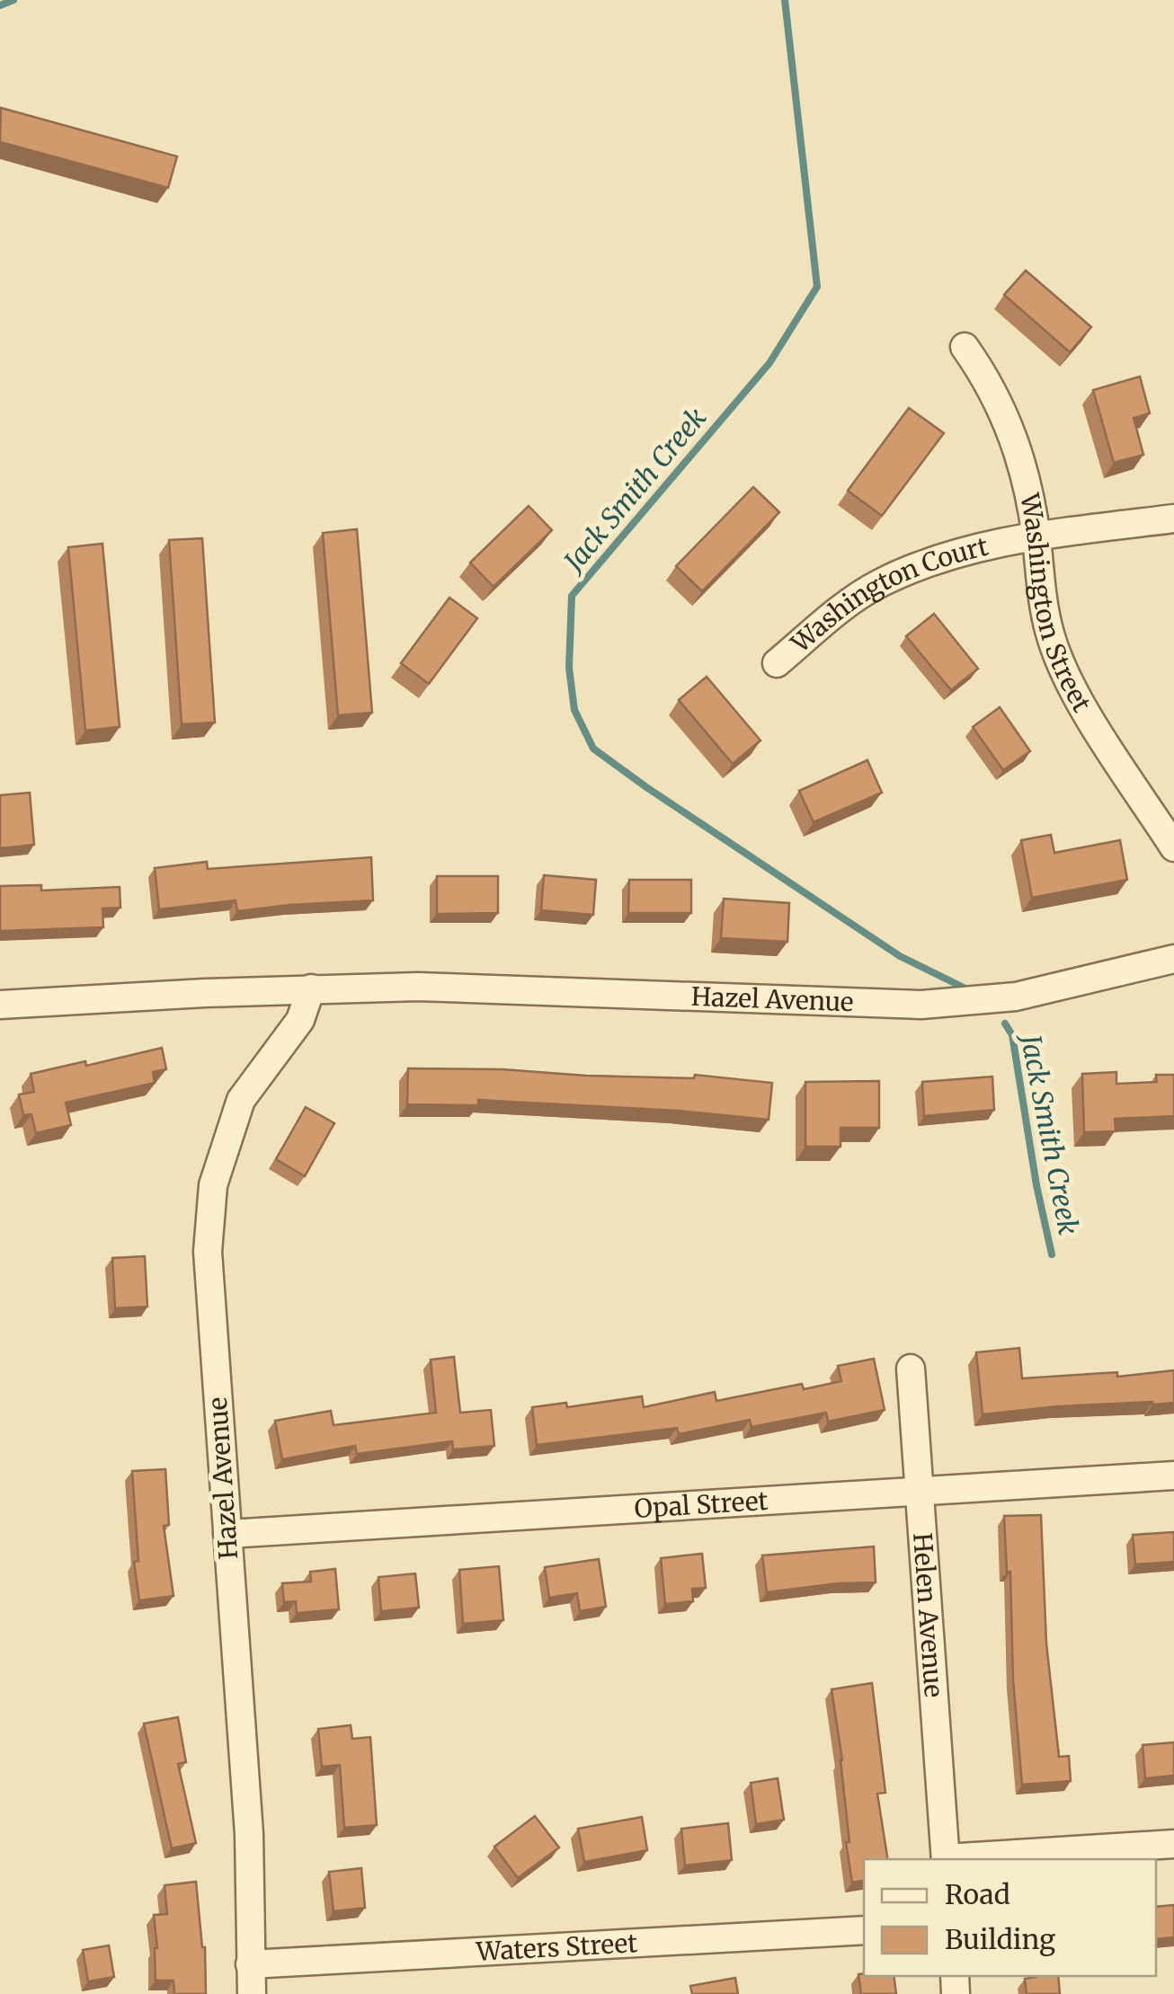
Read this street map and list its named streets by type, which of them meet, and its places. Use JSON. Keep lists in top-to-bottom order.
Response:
{
  "streets": {
    "street": [
      "Washington Court",
      "Washington Street",
      "Hazel Avenue",
      "Opal Street",
      "Helen Avenue",
      "Waters Street"
    ]
  },
  "crossings": [
    ["Washington Court", "Washington Street"],
    ["Hazel Avenue", "Opal Street"],
    ["Hazel Avenue", "Waters Street"],
    ["Opal Street", "Helen Avenue"]
  ],
  "water": ["Jack Smith Creek"],
  "legend": ["Road", "Building"]
}
